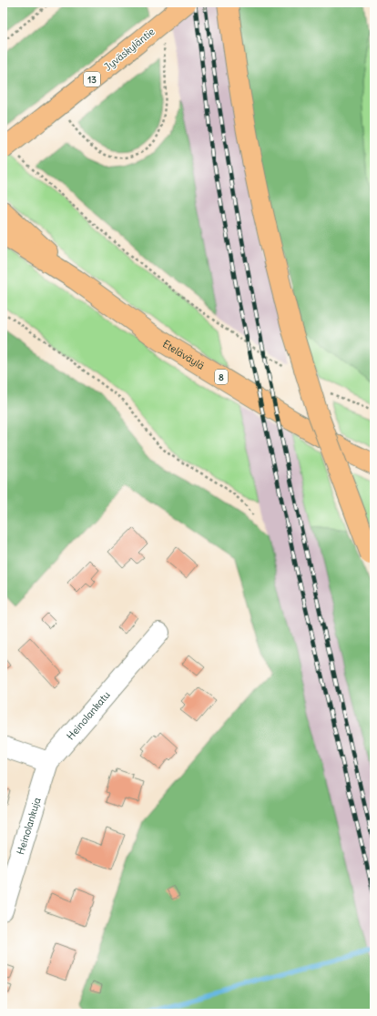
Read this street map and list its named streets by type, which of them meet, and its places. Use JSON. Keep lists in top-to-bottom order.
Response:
{
  "streets": {
    "highway": [
      "Jyväskyläntie",
      "13",
      "Eteläväylä",
      "8"
    ],
    "street": ["Heinolankatu", "Heinolankuja"]
  },
  "crossings": [
    ["Heinolankatu", "Heinolankuja"]
  ]
}
